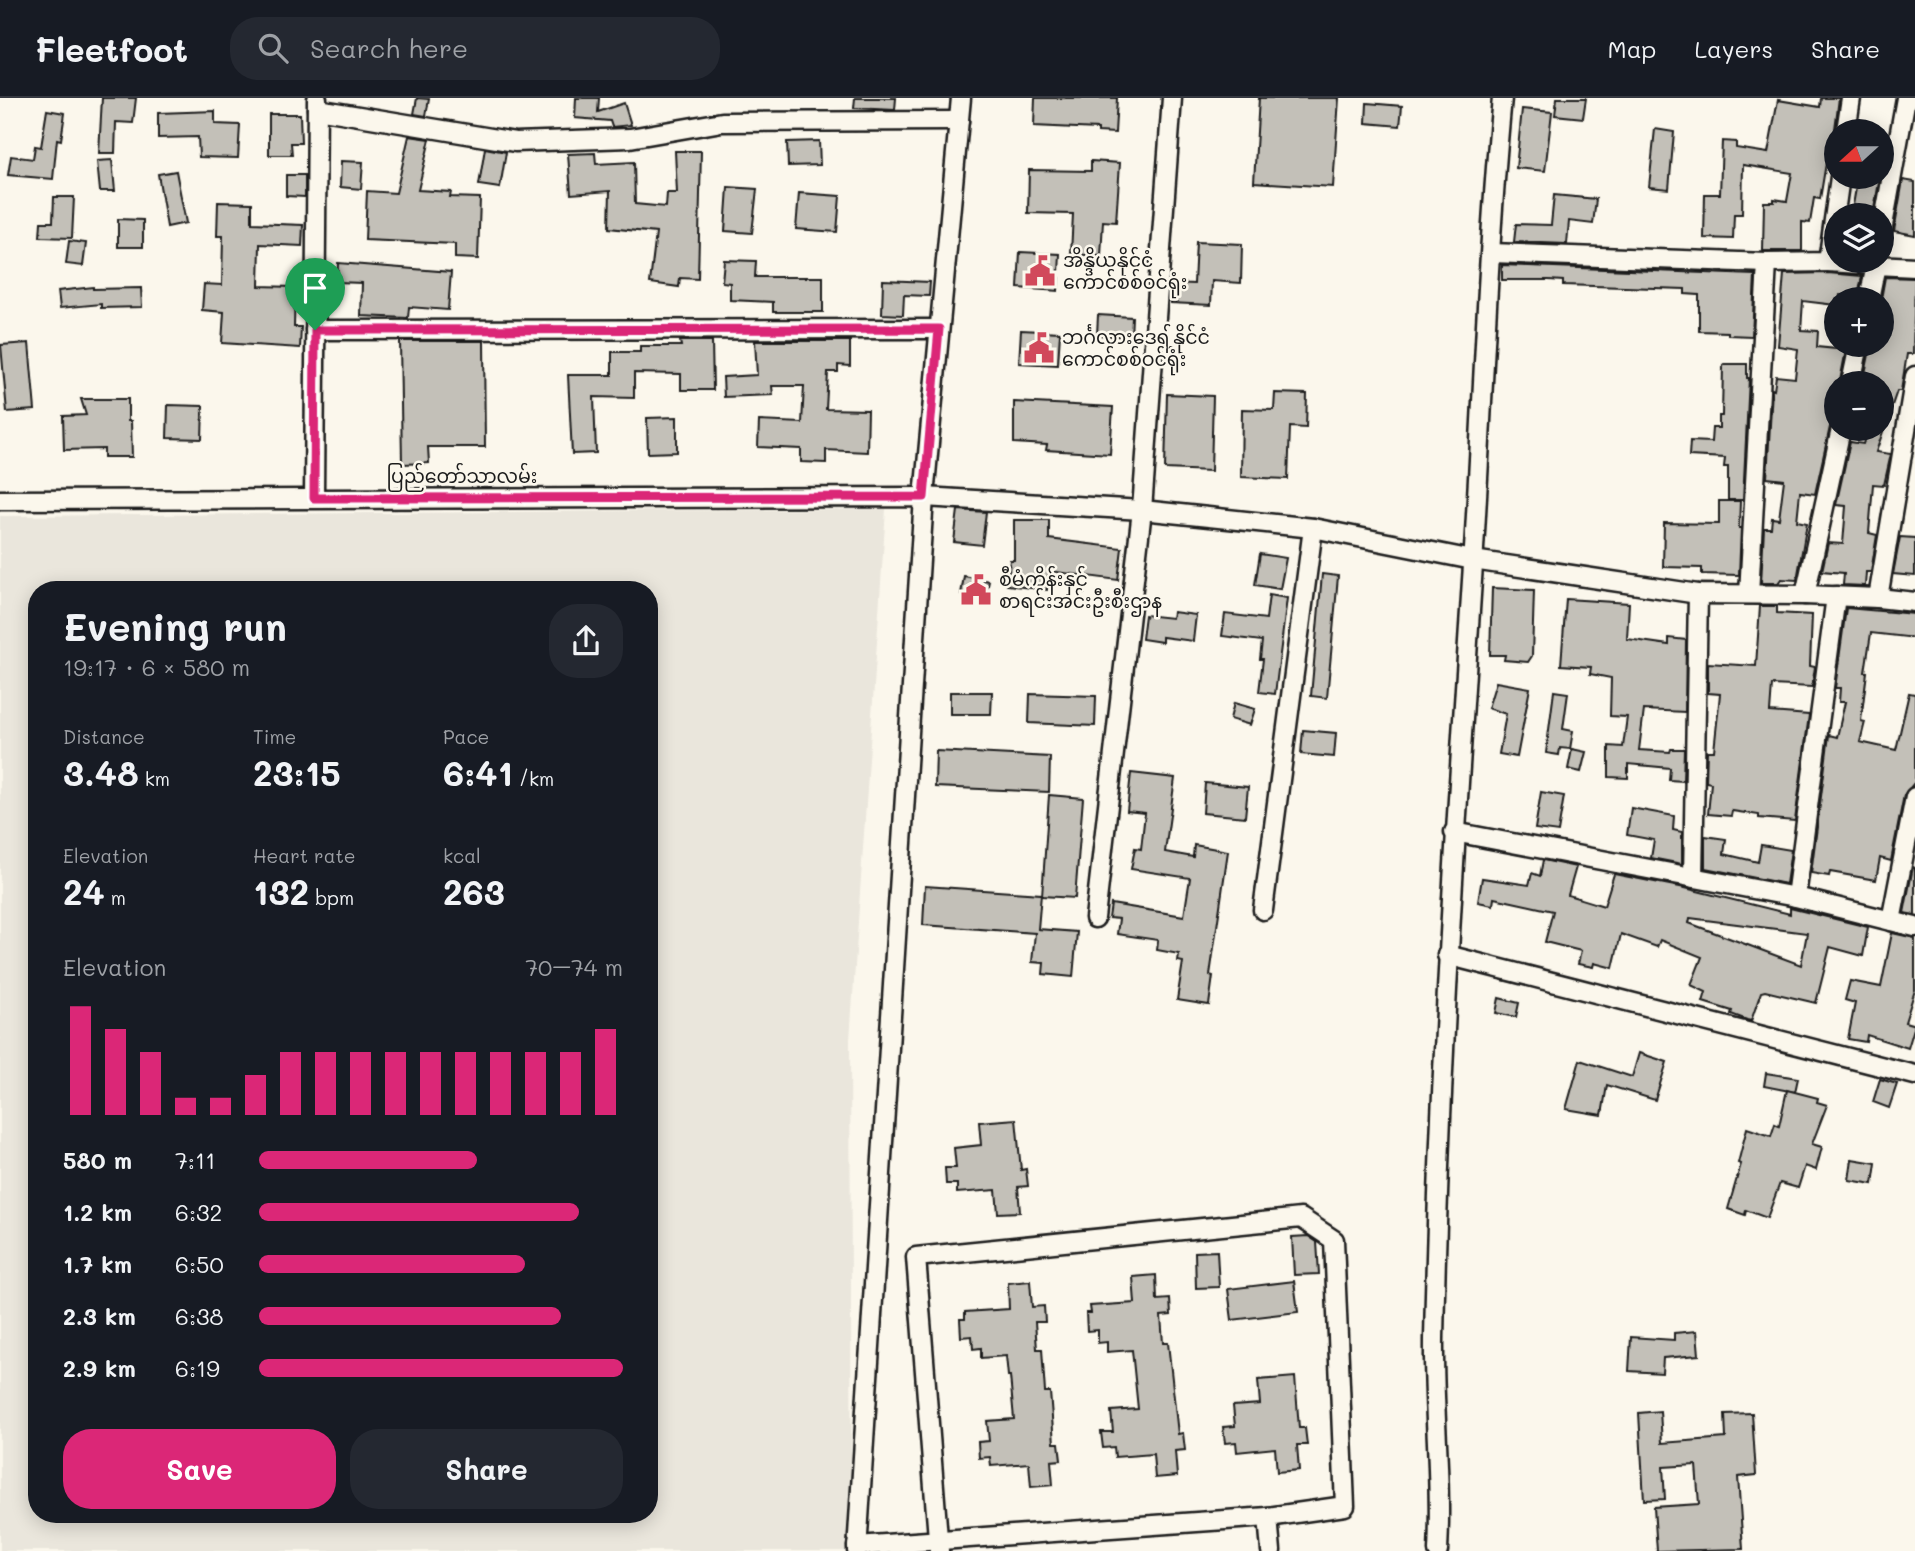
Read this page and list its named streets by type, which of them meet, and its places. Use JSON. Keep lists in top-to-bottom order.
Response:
{
  "streets": {
    "street": ["ပြည်တော်သာလမ်း"]
  },
  "places": {
    "public building": ["အိန္ဒိယနိုင်ငံ ကောင်စစ်ဝင်ရုံး", "ဘင်္ဂလားဒေရှ့်နိုင်ငံ ကောင်စစ်ဝင်ရုံး", "စီမံကိန်းနှင့် စာရင်းအင်းဦးစီးဌာန"]
  },
  "north": "left",
  "page": {
    "header": "Fleetfoot",
    "search": "Search here",
    "nav": ["Map", "Layers", "Share"],
    "map_buttons": ["+", "−"],
    "heading": ["Evening run", "19:17 · 6 × 580 m"],
    "stats": [
      ["Distance", "3.48 km"],
      ["Time", "23:15"],
      ["Pace", "6:41 /km"],
      ["Elevation", "24 m"],
      ["Heart rate", "132 bpm"],
      ["kcal", "263"]
    ],
    "chart": ["Elevation", "70–74 m"],
    "list": [
      {
        "name": "580 m",
        "note": "7:11"
      },
      {
        "name": "1.2 km",
        "note": "6:32"
      },
      {
        "name": "1.7 km",
        "note": "6:50"
      },
      {
        "name": "2.3 km",
        "note": "6:38"
      },
      {
        "name": "2.9 km",
        "note": "6:19"
      }
    ],
    "buttons": ["Save", "Share"]
  }
}
